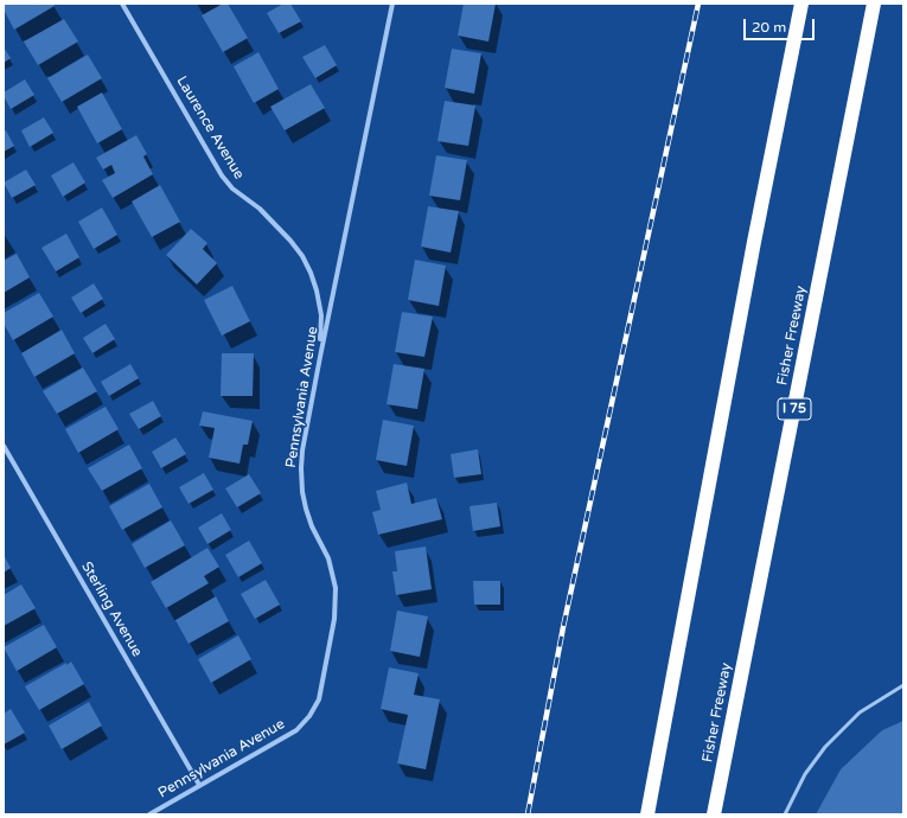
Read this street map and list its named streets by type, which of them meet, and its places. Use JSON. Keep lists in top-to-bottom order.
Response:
{
  "streets": {
    "highway": ["Fisher Freeway", "I 75"],
    "street": ["Laurence Avenue", "Pennsylvania Avenue", "Sterling Avenue"]
  },
  "crossings": [
    ["Laurence Avenue", "Pennsylvania Avenue"],
    ["Pennsylvania Avenue", "Sterling Avenue"]
  ],
  "scale_bar": "20 m"
}
